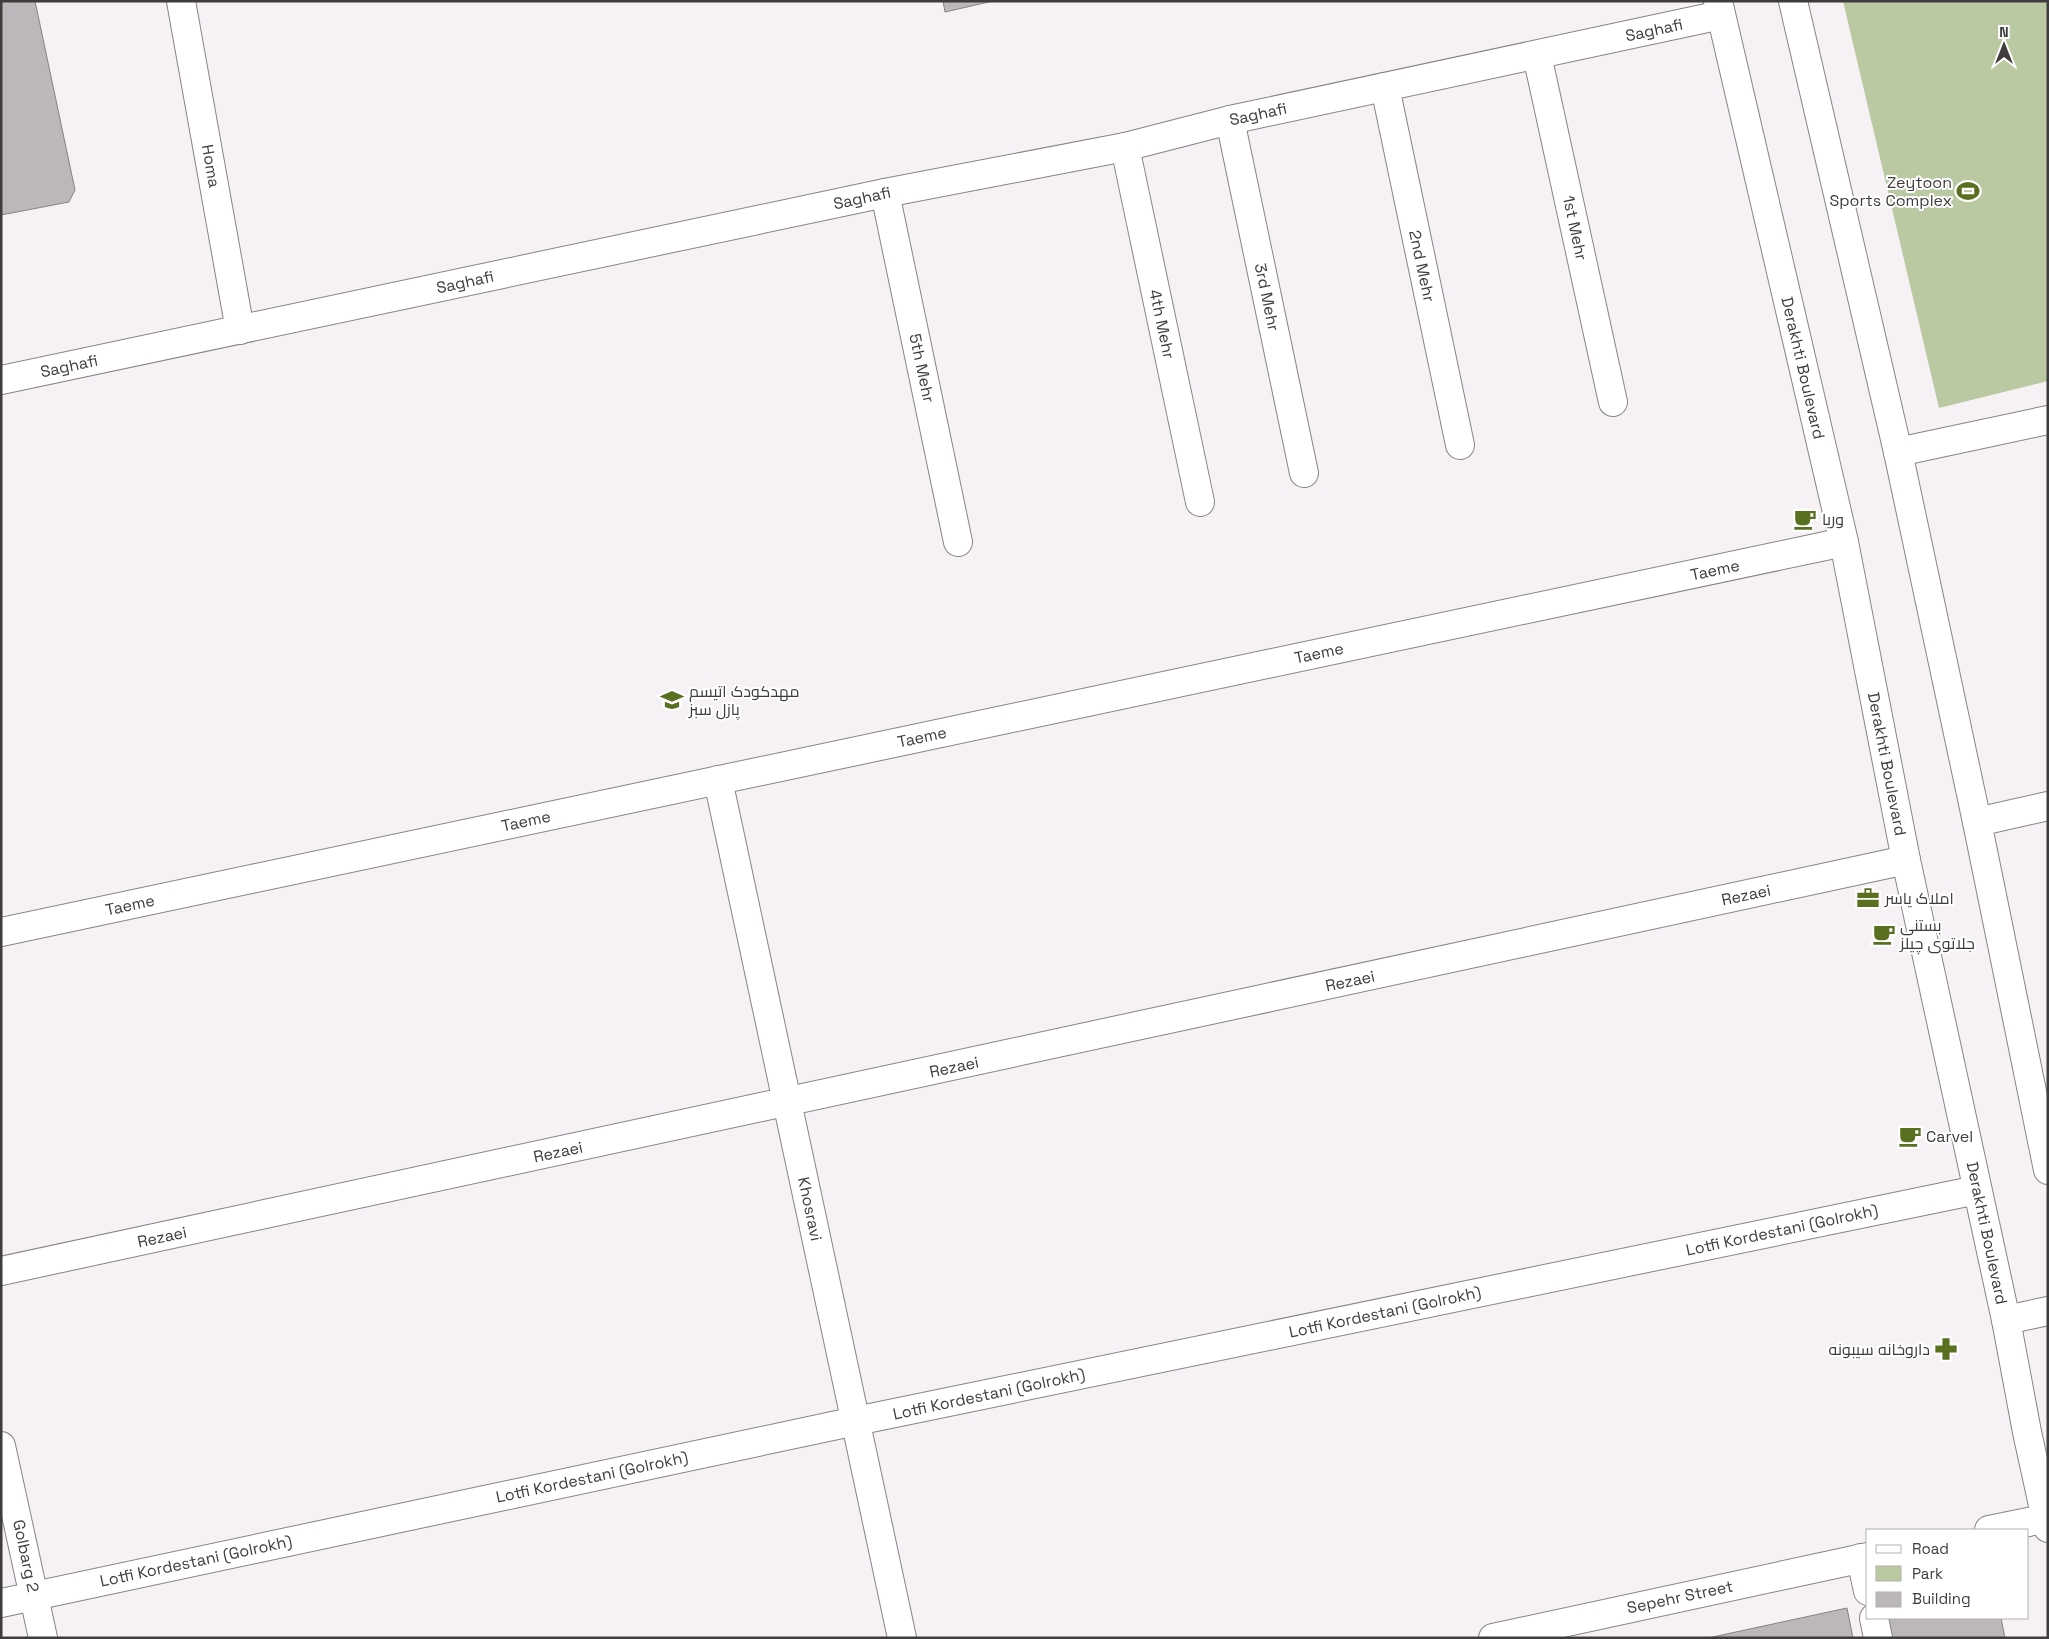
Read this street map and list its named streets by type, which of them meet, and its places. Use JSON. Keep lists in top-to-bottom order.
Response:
{
  "streets": {
    "street": [
      "Saghafi",
      "Homa",
      "1st Mehr",
      "2nd Mehr",
      "3rd Mehr",
      "4th Mehr",
      "5th Mehr",
      "Derakhti Boulevard",
      "Taeme",
      "Rezaei",
      "Khosravi",
      "Lotfi Kordestani (Golrokh)",
      "Golbarg 2",
      "Sepehr Street"
    ]
  },
  "crossings": [
    ["Saghafi", "Homa"],
    ["Saghafi", "1st Mehr"],
    ["Saghafi", "2nd Mehr"],
    ["Saghafi", "3rd Mehr"],
    ["Saghafi", "4th Mehr"],
    ["Saghafi", "5th Mehr"],
    ["Saghafi", "Derakhti Boulevard"],
    ["Derakhti Boulevard", "Taeme"],
    ["Derakhti Boulevard", "Rezaei"],
    ["Derakhti Boulevard", "Lotfi Kordestani (Golrokh)"],
    ["Taeme", "Khosravi"],
    ["Rezaei", "Khosravi"],
    ["Khosravi", "Lotfi Kordestani (Golrokh)"],
    ["Lotfi Kordestani (Golrokh)", "Golbarg 2"]
  ],
  "places": {
    "sports": ["Zeytoon Sports Complex"],
    "cafe": ["وریا", "بستنی جلاتوی چیلز", "Carvel"],
    "school or university": ["مهدکودک اتیسم پازل سبز"],
    "office": ["املاک یاسر"],
    "pharmacy": ["داروخانه سیبونه"]
  },
  "legend": ["Road", "Park", "Building"],
  "north": "top"
}
